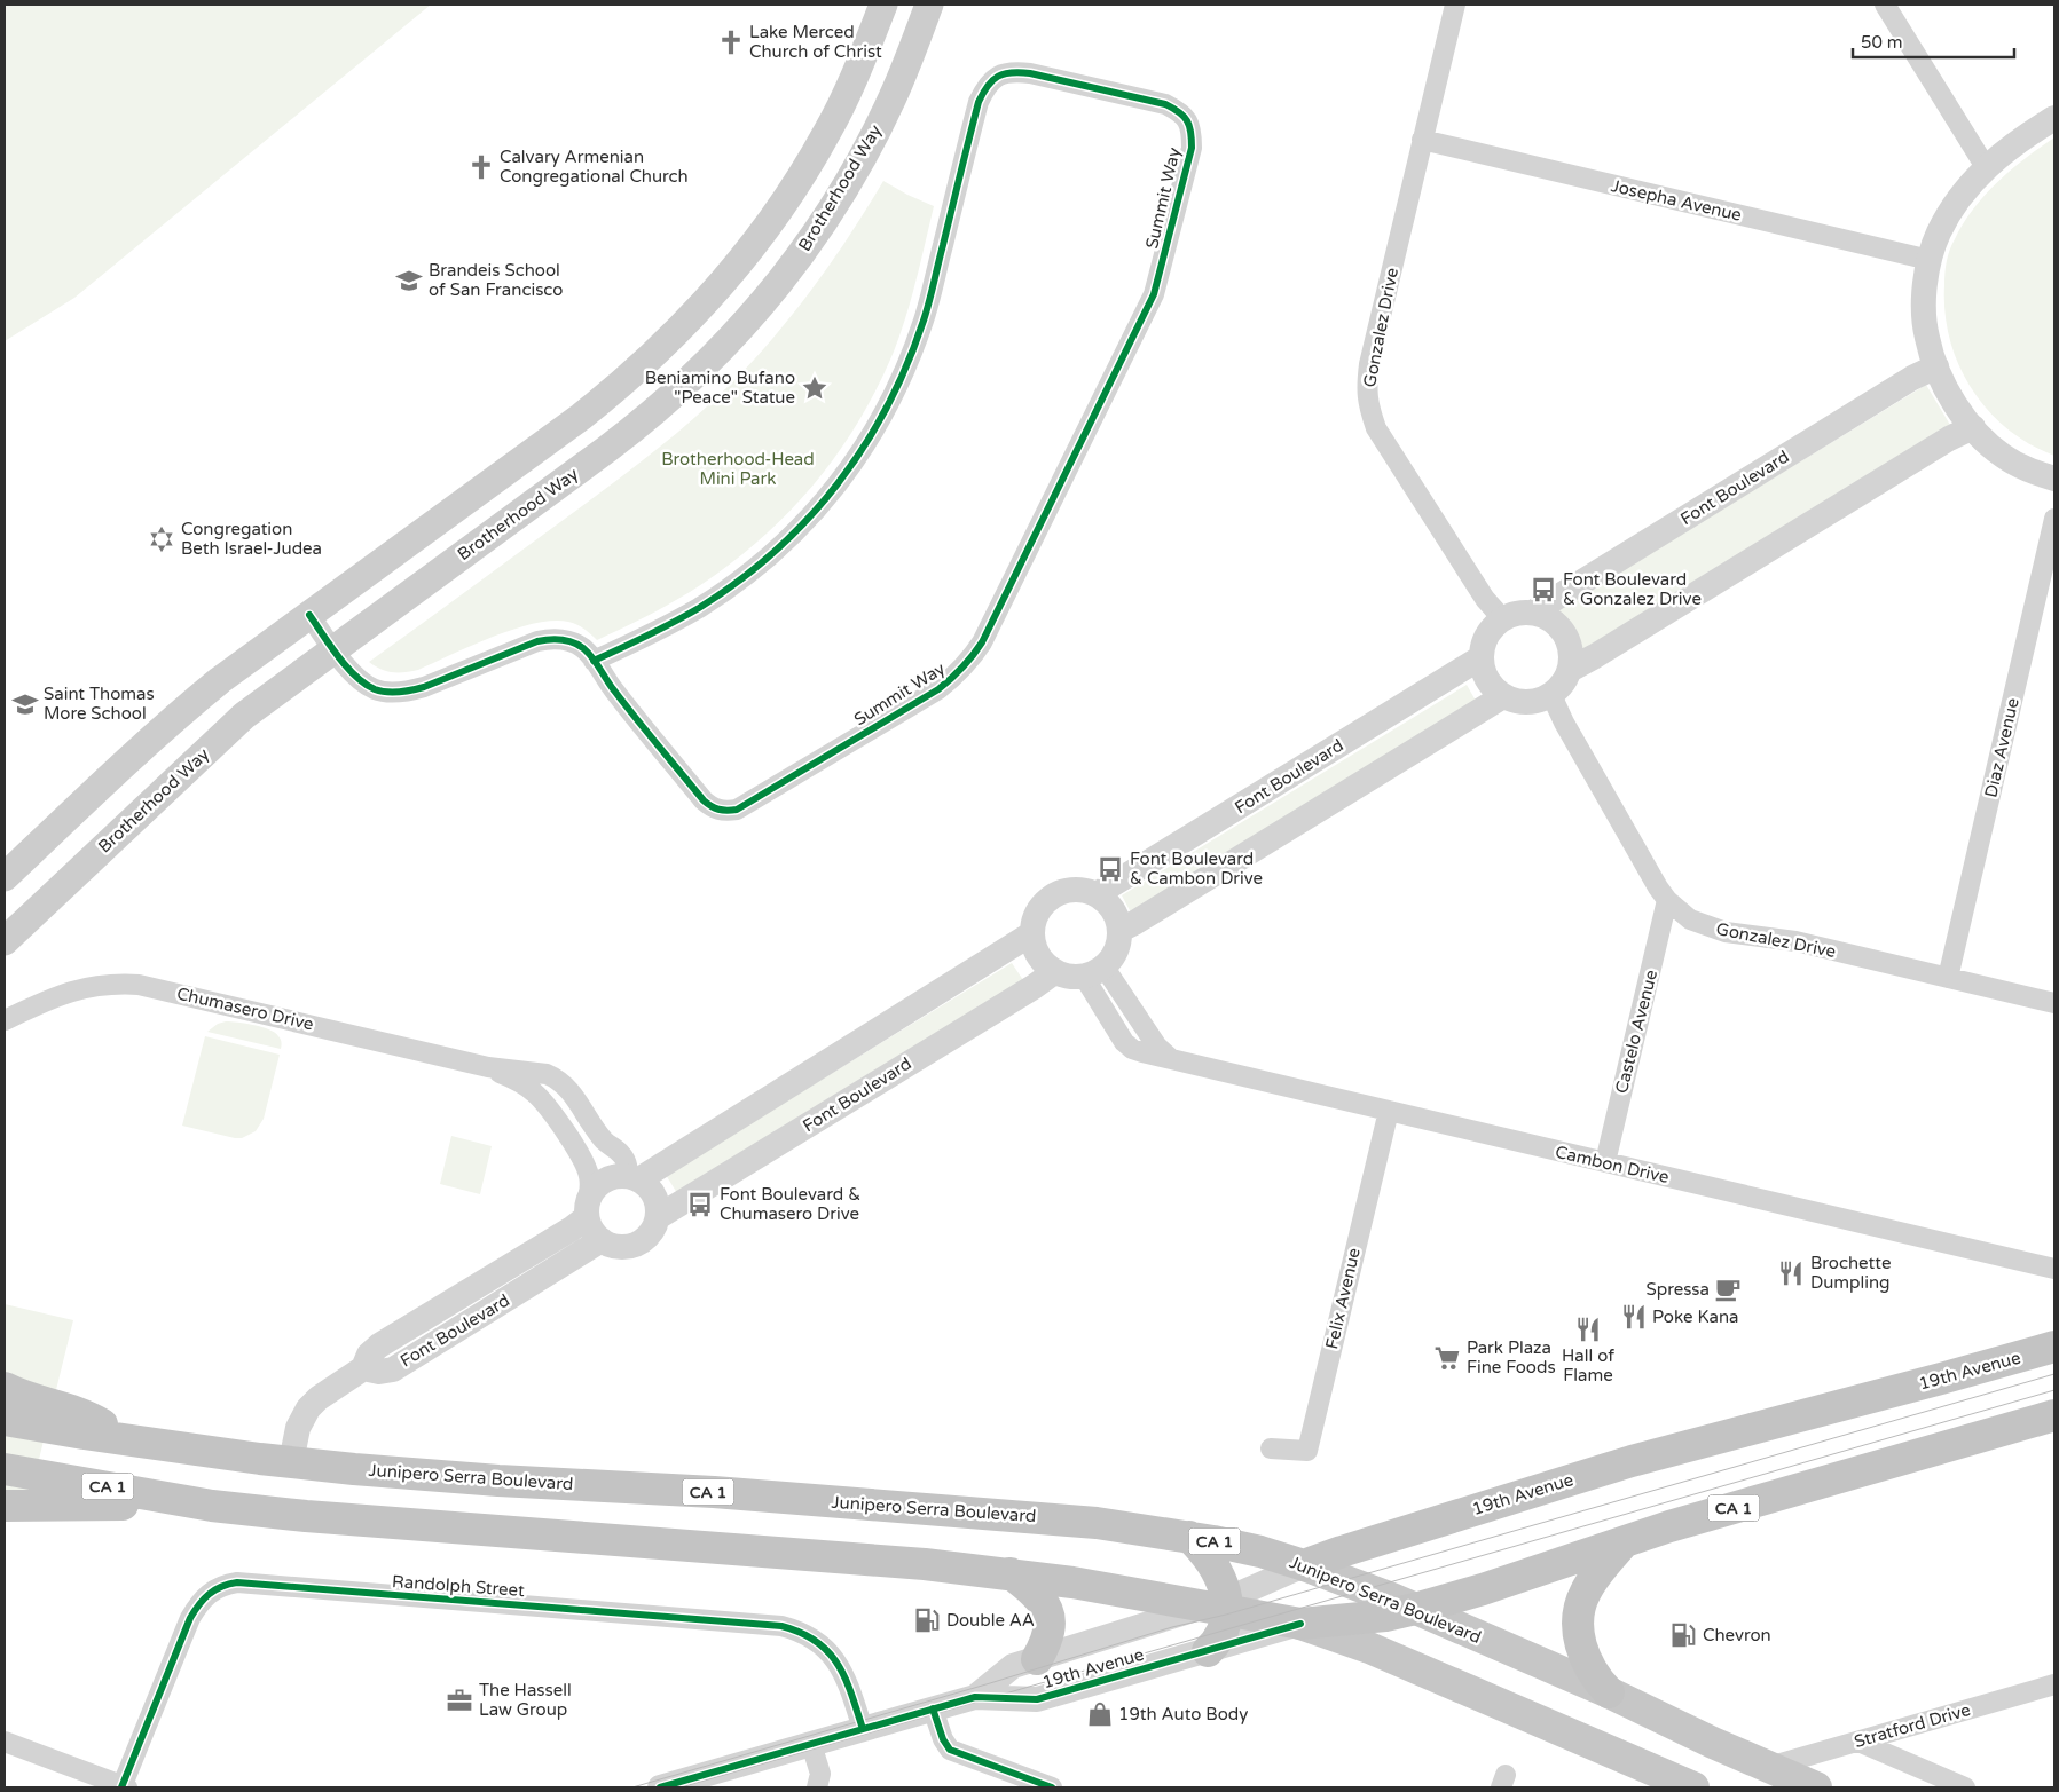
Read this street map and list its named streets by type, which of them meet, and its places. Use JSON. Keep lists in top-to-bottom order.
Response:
{
  "streets": {
    "highway": ["19th Avenue", "Junipero Serra Boulevard", "CA 1"],
    "main road": ["Brotherhood Way"],
    "street": [
      "Summit Way",
      "Josepha Avenue",
      "Gonzalez Drive",
      "Font Boulevard",
      "Diaz Avenue",
      "Chumasero Drive",
      "Castelo Avenue",
      "Cambon Drive",
      "Felix Avenue",
      "Randolph Street",
      "Stratford Drive"
    ]
  },
  "crossings": [
    ["Brotherhood Way", "Summit Way"],
    ["Josepha Avenue", "Gonzalez Drive"],
    ["Gonzalez Drive", "Font Boulevard"],
    ["Gonzalez Drive", "Diaz Avenue"],
    ["Gonzalez Drive", "Castelo Avenue"],
    ["Font Boulevard", "Chumasero Drive"],
    ["Font Boulevard", "Cambon Drive"],
    ["Font Boulevard", "Junipero Serra Boulevard"],
    ["Castelo Avenue", "Cambon Drive"],
    ["Cambon Drive", "Felix Avenue"],
    ["19th Avenue", "Junipero Serra Boulevard"],
    ["19th Avenue", "CA 1"],
    ["19th Avenue", "Randolph Street"],
    ["Junipero Serra Boulevard", "Stratford Drive"]
  ],
  "parks": ["Brotherhood-Head Mini Park"],
  "places": {
    "church": ["Lake Merced Church of Christ", "Calvary Armenian Congregational Church"],
    "school or university": ["Brandeis School of San Francisco", "Saint Thomas More School"],
    "place": ["Beniamino Bufano \"Peace\" Statue"],
    "synagogue": ["Congregation Beth Israel-Judea"],
    "bus stop": ["Font Boulevard & Gonzalez Drive", "Font Boulevard & Cambon Drive", "Font Boulevard & Chumasero Drive"],
    "restaurant": ["Brochette Dumpling", "Poke Kana", "Hall of Flame"],
    "cafe": ["Spressa"],
    "supermarket": ["Park Plaza Fine Foods"],
    "fuel station": ["Double AA", "Chevron"],
    "office": ["The Hassell Law Group"],
    "shop": ["19th Auto Body"]
  },
  "scale_bar": "50 m"
}
